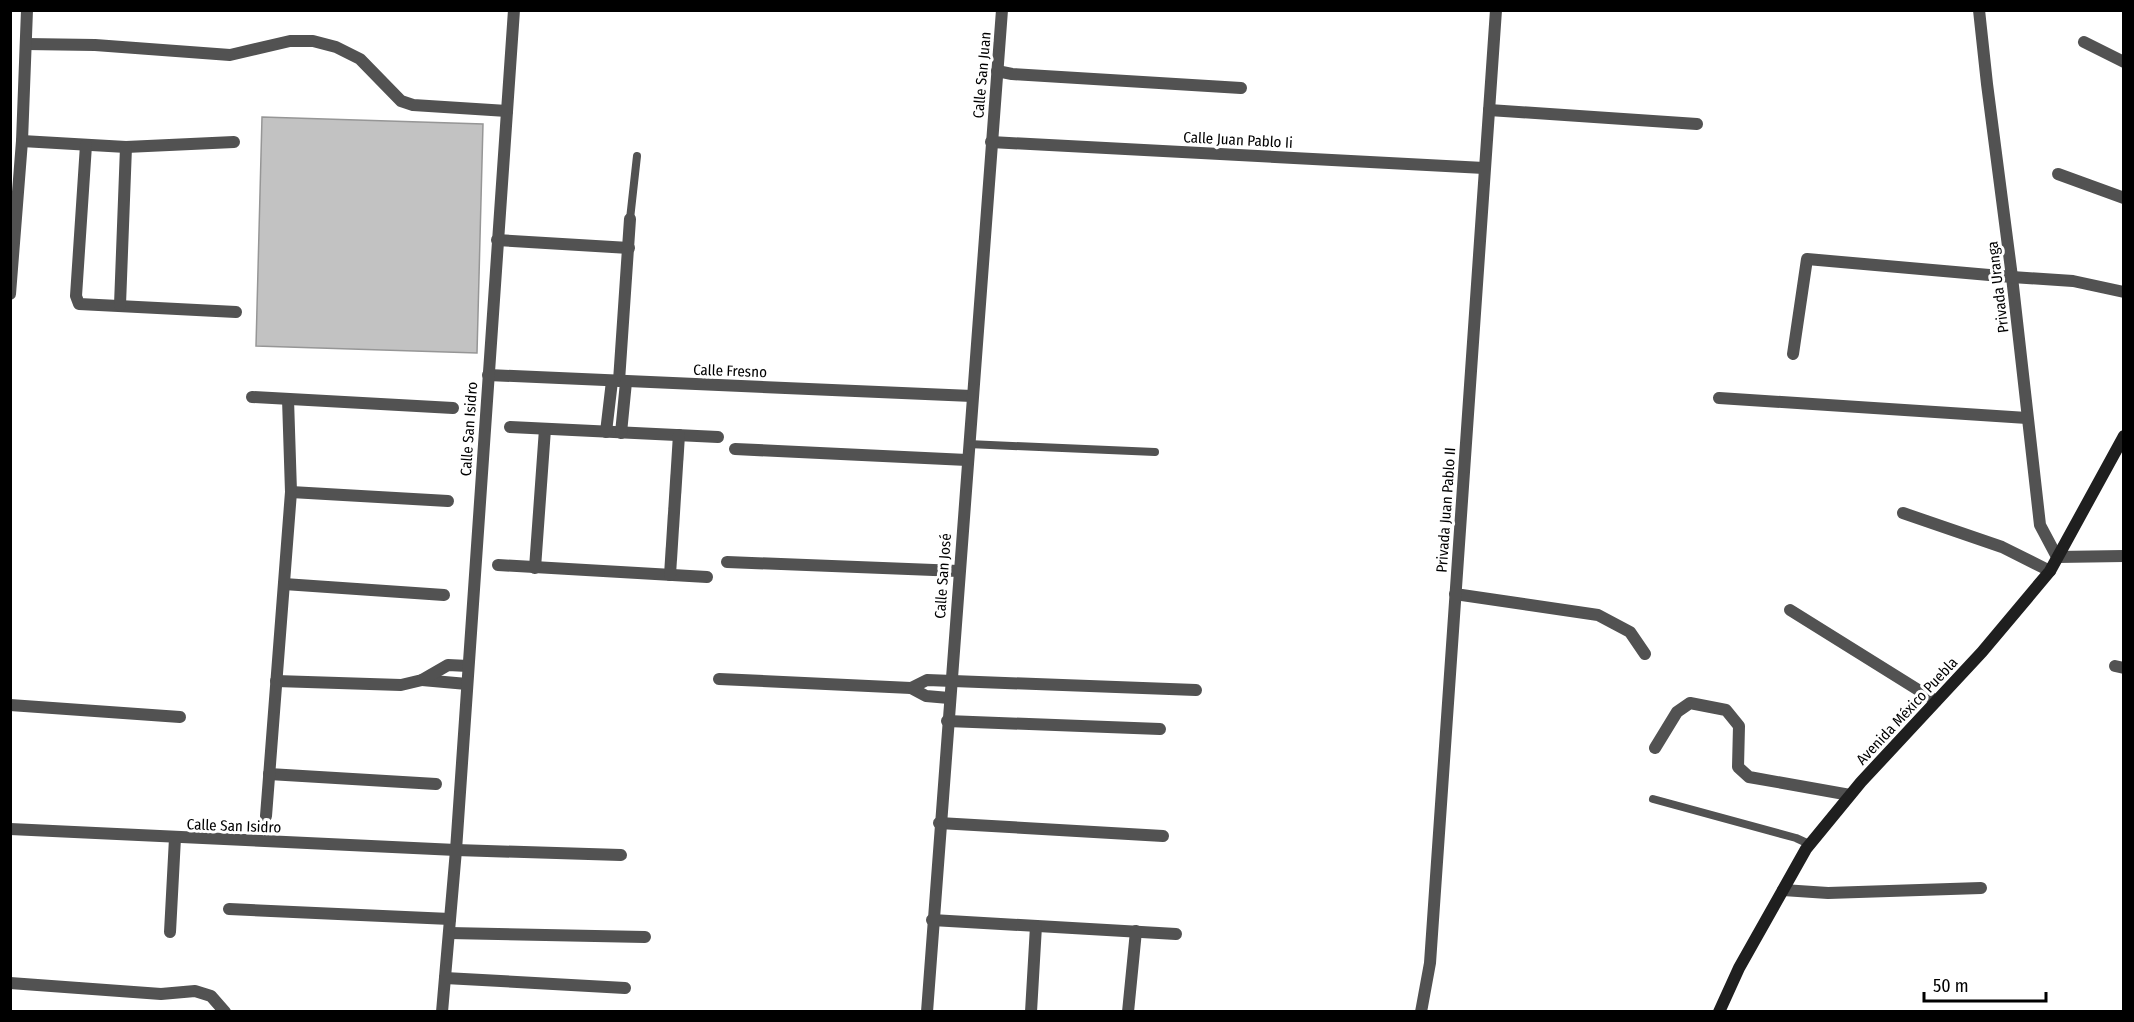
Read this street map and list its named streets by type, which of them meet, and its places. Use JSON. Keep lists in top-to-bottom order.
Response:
{
  "streets": {
    "main road": ["Avenida México Puebla"],
    "street": [
      "Calle San Juan",
      "Calle Juan Pablo Ii",
      "Privada Uranga",
      "Calle Fresno",
      "Calle San Isidro",
      "Privada Juan Pablo II",
      "Calle San José"
    ]
  },
  "crossings": [
    ["Calle San Juan", "Calle Juan Pablo Ii"],
    ["Calle San Juan", "Calle San José"],
    ["Calle Juan Pablo Ii", "Privada Juan Pablo II"],
    ["Calle Juan Pablo Ii", "Calle San José"],
    ["Privada Uranga", "Avenida México Puebla"],
    ["Calle Fresno", "Calle San Isidro"],
    ["Calle Fresno", "Calle San José"]
  ],
  "scale_bar": "50 m"
}
